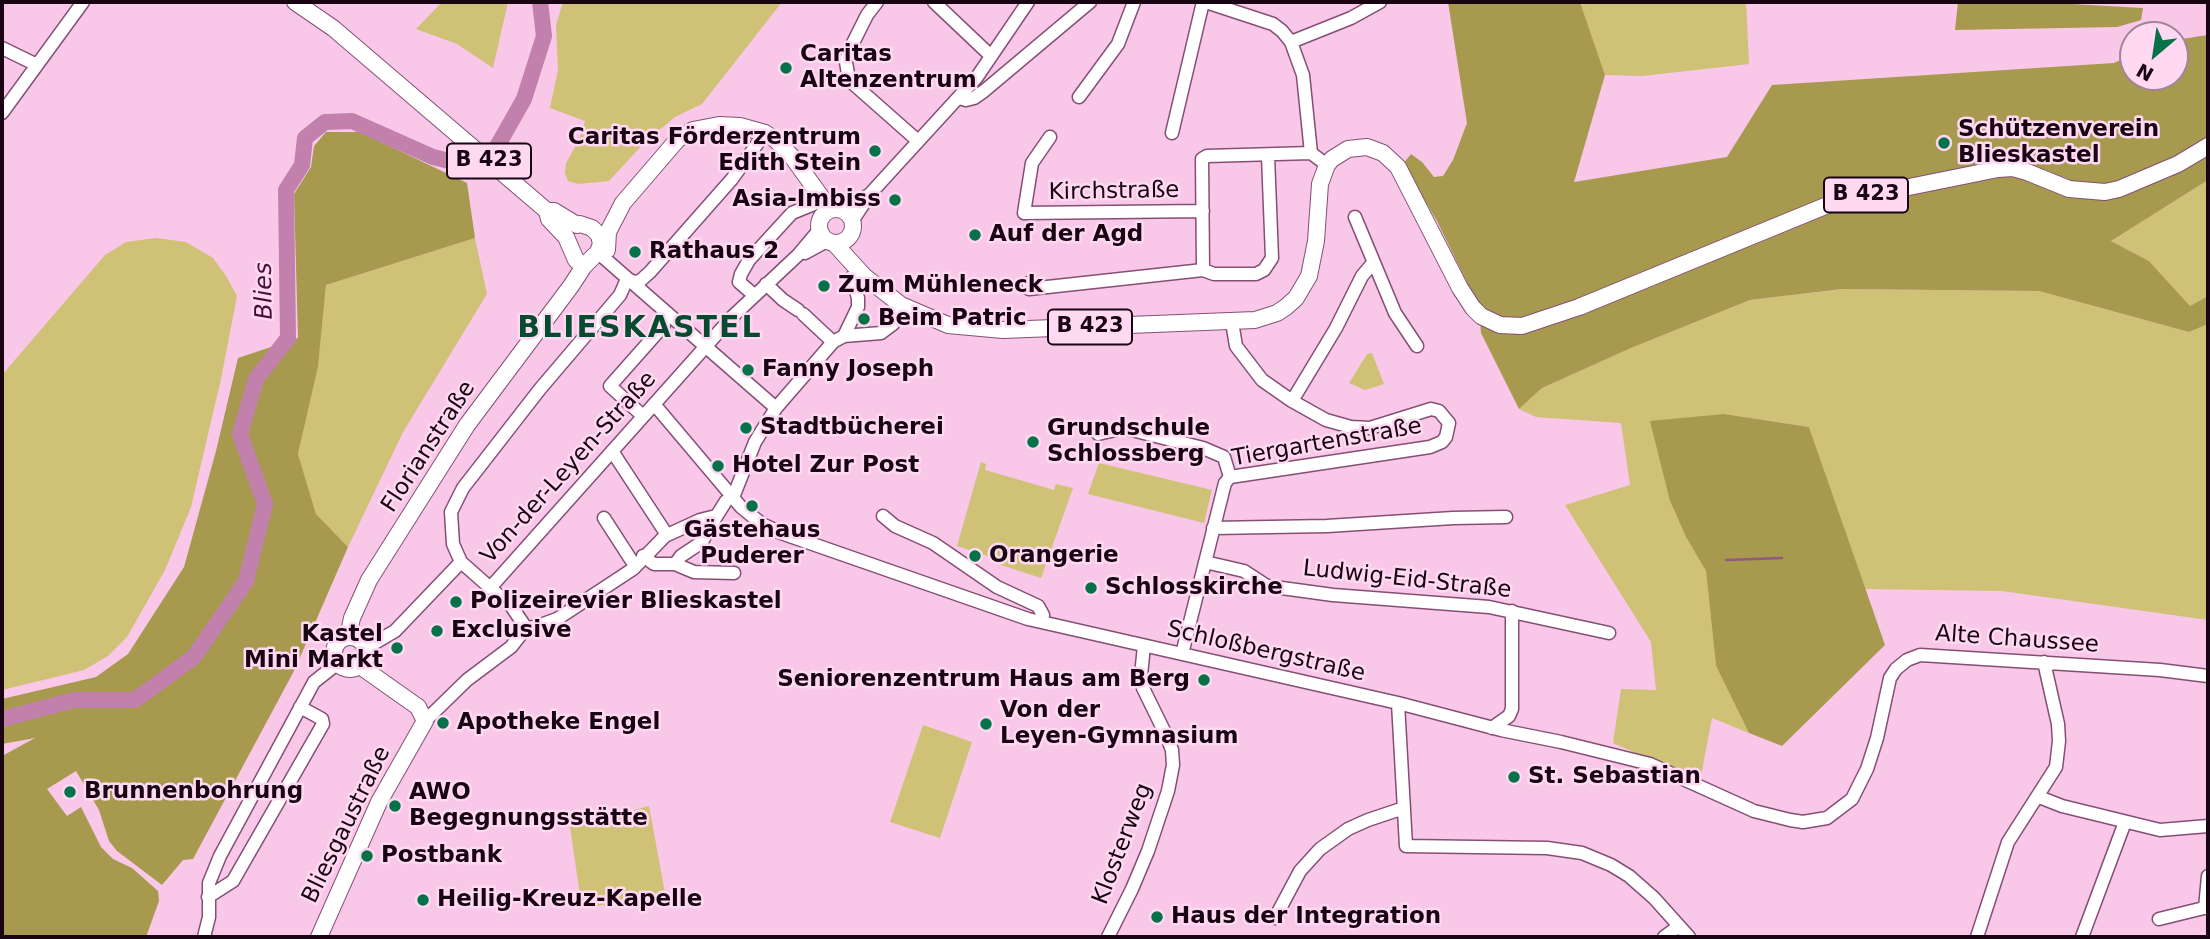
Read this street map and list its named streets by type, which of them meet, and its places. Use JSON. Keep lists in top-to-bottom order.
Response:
{
  "streets": {
    "main road": ["B 423", "Florianstraße", "Bliesgaustraße"],
    "street": [
      "Kirchstraße",
      "Tiergartenstraße",
      "Von-der-Leyen-Straße",
      "Ludwig-Eid-Straße",
      "Alte Chaussee",
      "Schloßbergstraße",
      "Klosterweg"
    ]
  },
  "crossings": [
    ["B 423", "Tiergartenstraße"],
    ["B 423", "Florianstraße"],
    ["B 423", "Von-der-Leyen-Straße"],
    ["Tiergartenstraße", "Ludwig-Eid-Straße"],
    ["Tiergartenstraße", "Schloßbergstraße"],
    ["Florianstraße", "Bliesgaustraße"],
    ["Von-der-Leyen-Straße", "Schloßbergstraße"],
    ["Alte Chaussee", "Schloßbergstraße"],
    ["Schloßbergstraße", "Klosterweg"]
  ],
  "districts": ["BLIESKASTEL"],
  "water": ["Blies"],
  "places": [
    "Caritas Altenzentrum",
    "Schützenverein Blieskastel",
    "Caritas Förderzentrum Edith Stein",
    "Asia-Imbiss",
    "Auf der Agd",
    "Rathaus 2",
    "Zum Mühleneck",
    "Beim Patric",
    "Fanny Joseph",
    "Stadtbücherei",
    "Grundschule Schlossberg",
    "Hotel Zur Post",
    "Gästehaus Puderer",
    "Orangerie",
    "Schlosskirche",
    "Polizeirevier Blieskastel",
    "Exclusive",
    "Kastel Mini Markt",
    "Seniorenzentrum Haus am Berg",
    "Apotheke Engel",
    "Von der Leyen-Gymnasium",
    "St. Sebastian",
    "Brunnenbohrung",
    "AWO Begegnungsstätte",
    "Postbank",
    "Heilig-Kreuz-Kapelle",
    "Haus der Integration"
  ],
  "north": "bottom left"
}
